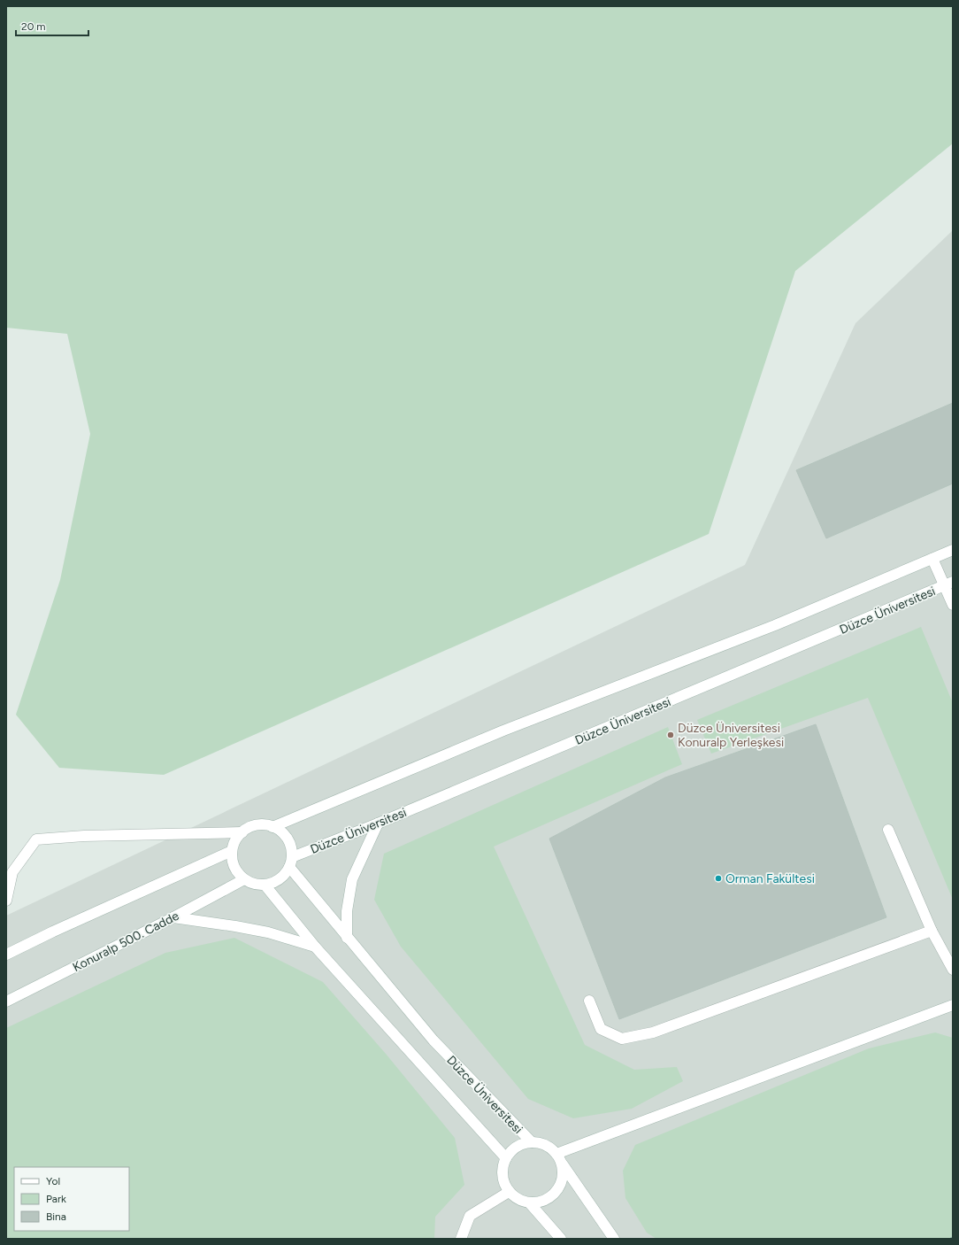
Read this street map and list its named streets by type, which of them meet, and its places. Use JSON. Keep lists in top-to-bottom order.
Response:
{
  "streets": {
    "street": ["Düzce Üniversitesi", "Konuralp 500. Cadde"]
  },
  "crossings": [
    ["Düzce Üniversitesi", "Konuralp 500. Cadde"]
  ],
  "places": ["Düzce Üniversitesi Konuralp Yerleşkesi", "Orman Fakültesi"],
  "legend": ["Yol", "Park", "Bina"],
  "scale_bar": "20 m"
}
